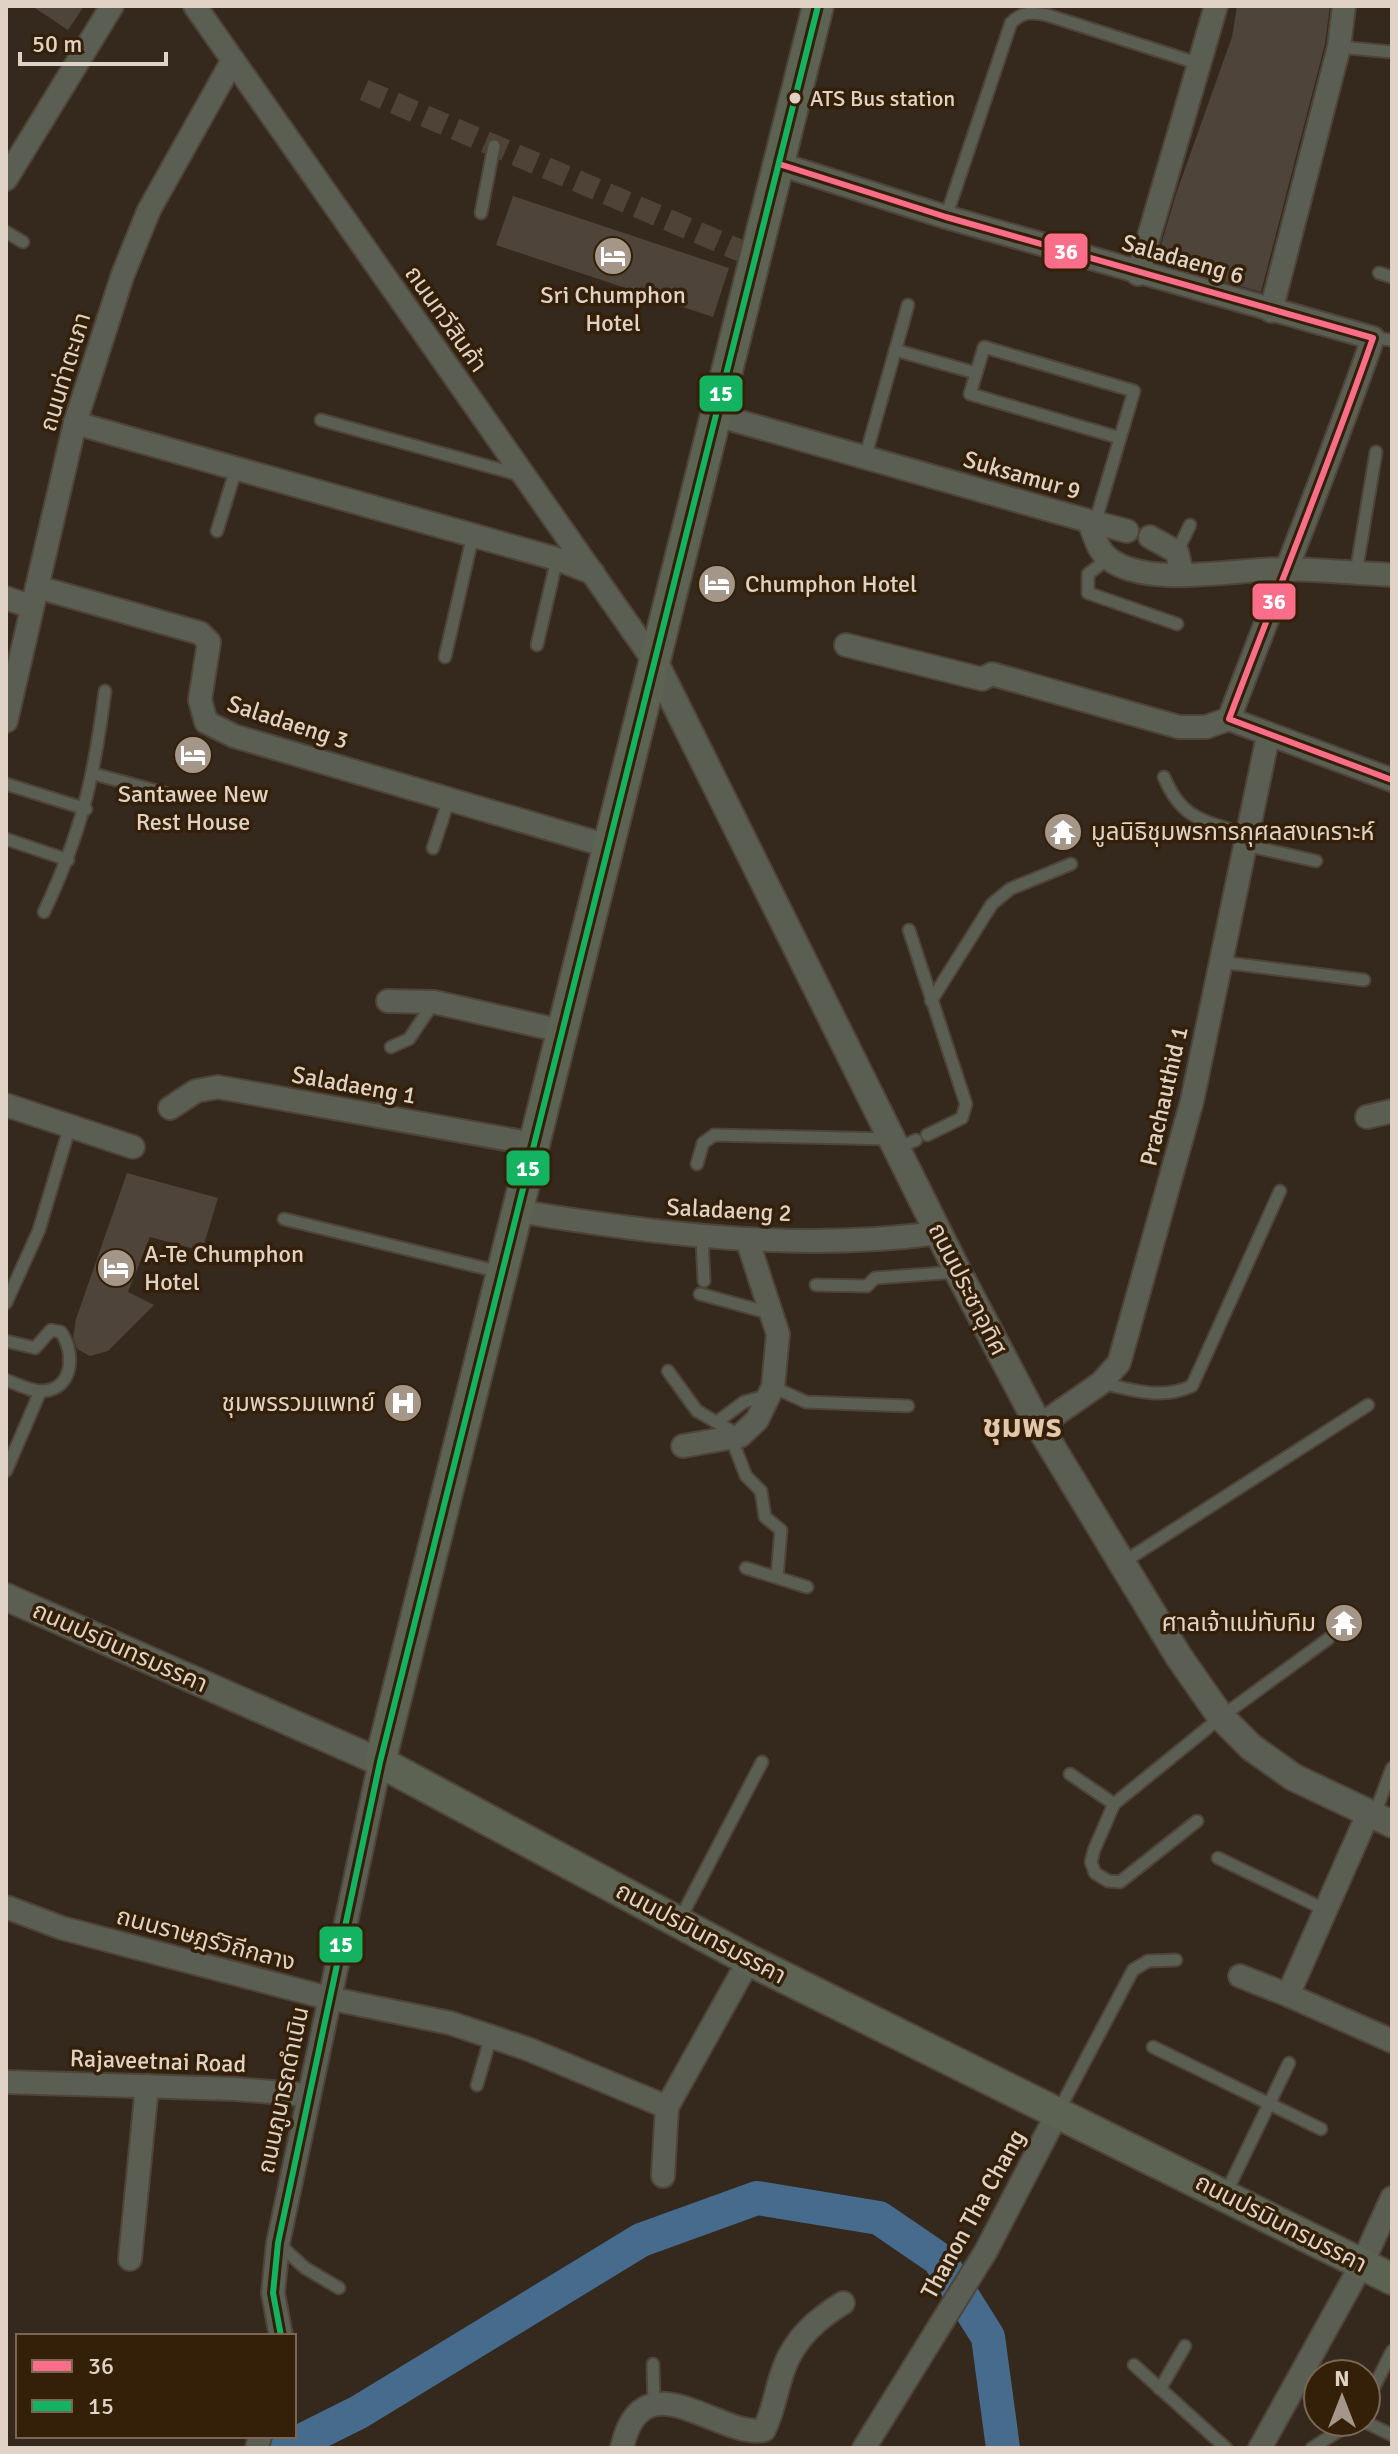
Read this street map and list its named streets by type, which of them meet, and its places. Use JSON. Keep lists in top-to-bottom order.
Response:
{
  "streets": {
    "main road": ["ถนนปรมินทรมรรคา"],
    "street": [
      "Saladaeng 6",
      "ถนนทวีสินค้า",
      "ถนนท่าตะเภา",
      "Suksamur 9",
      "Saladaeng 3",
      "Saladaeng 1",
      "Prachauthid 1",
      "Saladaeng 2",
      "ถนนประชาอุทิศ",
      "ถนนราษฎร์วิถีกลาง",
      "Rajaveetnai Road",
      "ถนนภูนารถดำเนิน",
      "Thanon Tha Chang"
    ]
  },
  "crossings": [
    ["ถนนทวีสินค้า", "ถนนท่าตะเภา"],
    ["ถนนทวีสินค้า", "ถนนประชาอุทิศ"],
    ["ถนนท่าตะเภา", "Saladaeng 3"],
    ["Prachauthid 1", "ถนนประชาอุทิศ"],
    ["Saladaeng 2", "ถนนประชาอุทิศ"],
    ["ถนนปรมินทรมรรคา", "ถนนภูนารถดำเนิน"],
    ["ถนนปรมินทรมรรคา", "Thanon Tha Chang"],
    ["ถนนราษฎร์วิถีกลาง", "ถนนภูนารถดำเนิน"],
    ["Rajaveetnai Road", "ถนนภูนารถดำเนิน"]
  ],
  "districts": ["ชุมพร"],
  "places": {
    "other": ["ATS Bus station"],
    "hotel": [
      "Sri Chumphon Hotel",
      "Chumphon Hotel",
      "Santawee New Rest House",
      "A-Te Chumphon Hotel"
    ],
    "temple": ["มูลนิธิชุมพรการกุศลสงเคราะห์", "ศาลเจ้าแม่ทับทิม"],
    "hospital": ["ชุมพรรวมแพทย์"]
  },
  "lines": ["transit line 15", "transit line 36"],
  "legend": ["36", "15"],
  "scale_bar": "50 m",
  "north": "top"
}
